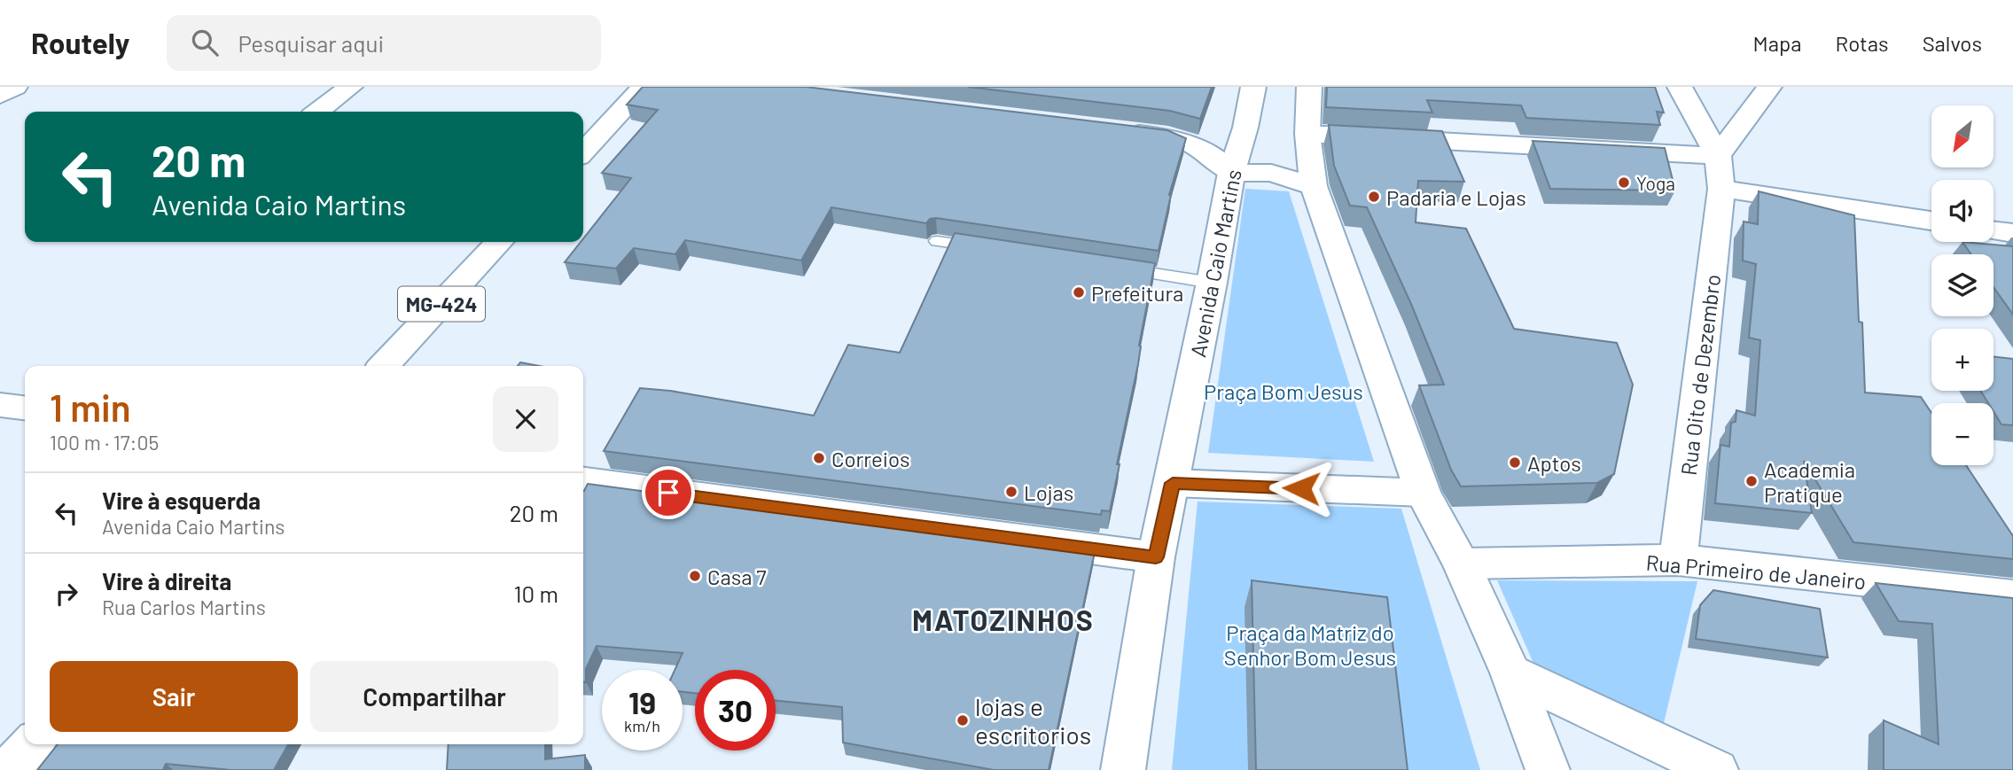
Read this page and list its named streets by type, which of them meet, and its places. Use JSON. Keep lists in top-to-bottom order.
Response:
{
  "streets": {
    "main road": [
      "Avenida Caio Martins",
      "MG-424",
      "Rua Oito de Dezembro",
      "Rua Primeiro de Janeiro"
    ]
  },
  "crossings": [
    ["Rua Oito de Dezembro", "Rua Primeiro de Janeiro"]
  ],
  "districts": ["MATOZINHOS"],
  "parks": ["Praça Bom Jesus", "Praça da Matriz do Senhor Bom Jesus"],
  "places": [
    "Yoga",
    "Padaria e Lojas",
    "Prefeitura",
    "Correios",
    "Aptos",
    "Academia Pratique",
    "Lojas",
    "Casa 7",
    "lojas e escritorios"
  ],
  "north": "bottom left",
  "page": {
    "header": "Routely",
    "search": "Pesquisar aqui",
    "nav": ["Mapa", "Rotas", "Salvos"],
    "map_buttons": ["+", "−"],
    "turn": ["20 m", "Avenida Caio Martins"],
    "heading": ["1 min", "100 m · 17:05"],
    "list": [
      {
        "name": "Vire à esquerda",
        "note": "Avenida Caio Martins",
        "value": "20 m"
      },
      {
        "name": "Vire à direita",
        "note": "Rua Carlos Martins",
        "value": "10 m"
      }
    ],
    "buttons": ["Sair", "Compartilhar"],
    "speed": "19 km/h",
    "limit": "30"
  }
}
